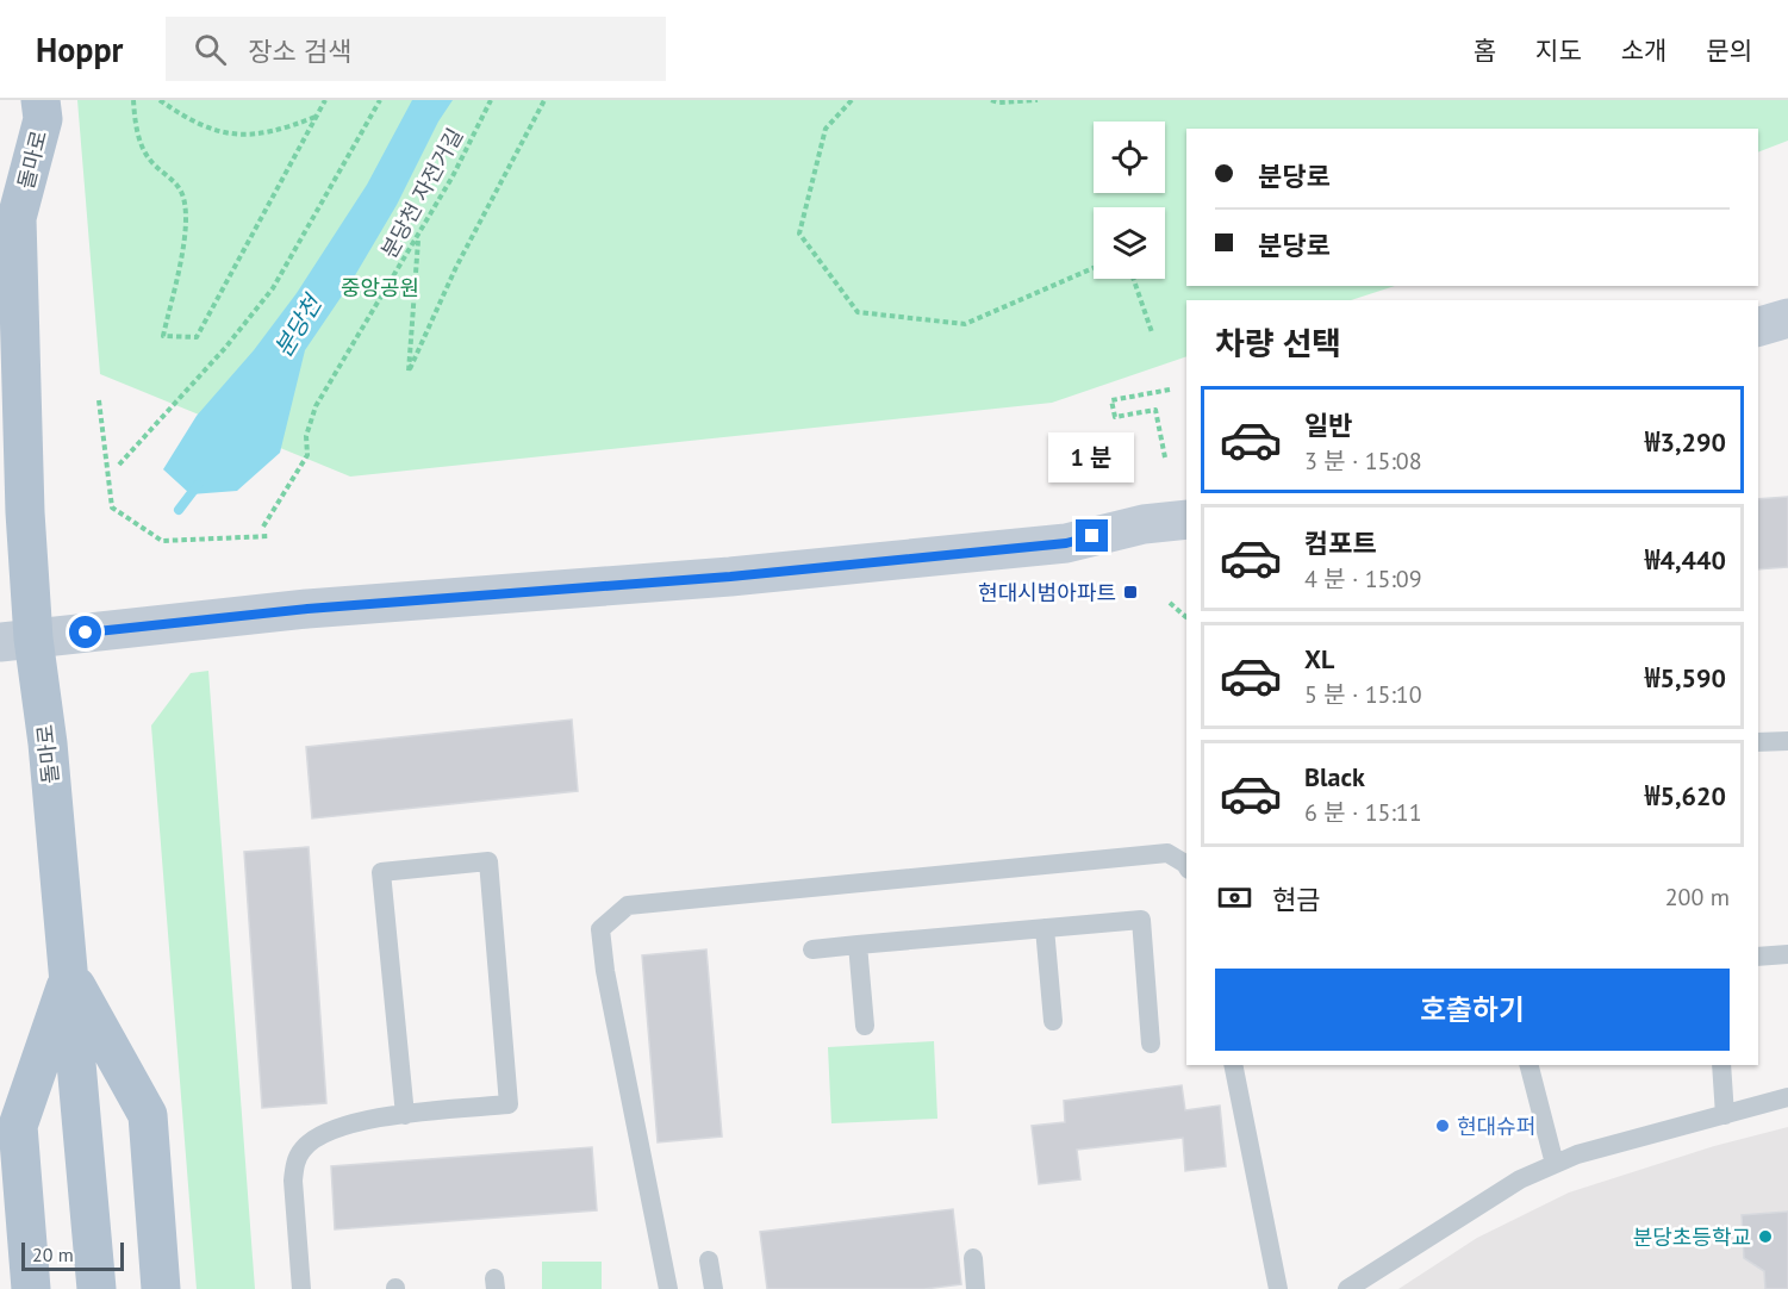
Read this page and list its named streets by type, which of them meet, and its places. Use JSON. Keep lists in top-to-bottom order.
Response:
{
  "streets": {
    "main road": ["돌마로"],
    "path": ["분당천 자전거길"]
  },
  "water": ["분당천"],
  "parks": ["중앙공원"],
  "places": {
    "transit": ["현대시범아파트"],
    "other": ["현대슈퍼", "분당초등학교"]
  },
  "scale_bar": "20 m",
  "page": {
    "header": "Hoppr",
    "search": "장소 검색",
    "nav": [
      "홈",
      "지도",
      "소개",
      "문의"
    ],
    "banner": ["분당로", "분당로"],
    "heading": "차량 선택",
    "list": [
      {
        "name": "일반",
        "note": "3 분 · 15:08",
        "value": "₩3,290"
      },
      {
        "name": "컴포트",
        "note": "4 분 · 15:09",
        "value": "₩4,440"
      },
      {
        "name": "XL",
        "note": "5 분 · 15:10",
        "value": "₩5,590"
      },
      {
        "name": "Black",
        "note": "6 분 · 15:11",
        "value": "₩5,620"
      }
    ],
    "bubble": "1 분",
    "pay": ["현금", "200 m"],
    "buttons": "호출하기",
    "scale": "20 m"
  }
}
